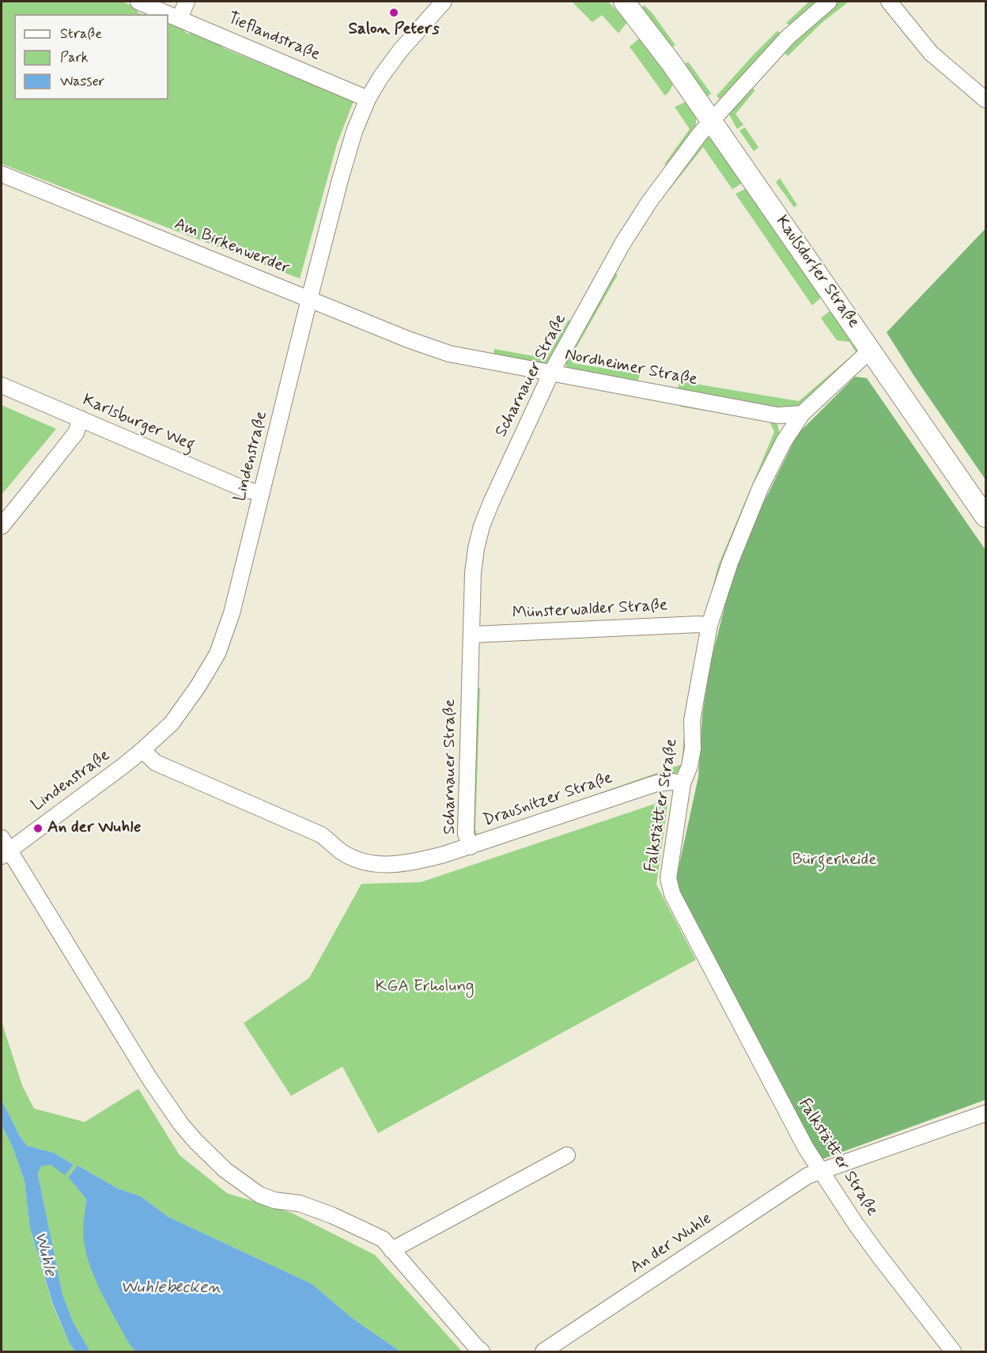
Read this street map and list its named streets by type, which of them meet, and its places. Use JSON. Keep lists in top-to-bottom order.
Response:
{
  "streets": {
    "main road": ["Kaulsdorfer Straße"],
    "street": [
      "Tieflandstraße",
      "Am Birkenwerder",
      "Nordheimer Straße",
      "Scharnauer Straße",
      "Karlsburger Weg",
      "Lindenstraße",
      "Münsterwalder Straße",
      "Drausnitzer Straße",
      "Falkstätter Straße",
      "An der Wuhle"
    ]
  },
  "crossings": [
    ["Tieflandstraße", "Lindenstraße"],
    ["Am Birkenwerder", "Nordheimer Straße"],
    ["Am Birkenwerder", "Lindenstraße"],
    ["Kaulsdorfer Straße", "Scharnauer Straße"],
    ["Kaulsdorfer Straße", "Falkstätter Straße"],
    ["Nordheimer Straße", "Scharnauer Straße"],
    ["Nordheimer Straße", "Falkstätter Straße"],
    ["Scharnauer Straße", "Münsterwalder Straße"],
    ["Scharnauer Straße", "Drausnitzer Straße"],
    ["Karlsburger Weg", "Lindenstraße"],
    ["Lindenstraße", "Drausnitzer Straße"],
    ["Münsterwalder Straße", "Falkstätter Straße"],
    ["Drausnitzer Straße", "Falkstätter Straße"],
    ["Falkstätter Straße", "An der Wuhle"]
  ],
  "water": ["Wuhle", "Wuhlebecken"],
  "parks": ["Bürgerheide", "KGA Erholung"],
  "places": ["Salon Peters", "An der Wuhle"],
  "legend": ["Straße", "Park", "Wasser"]
}
